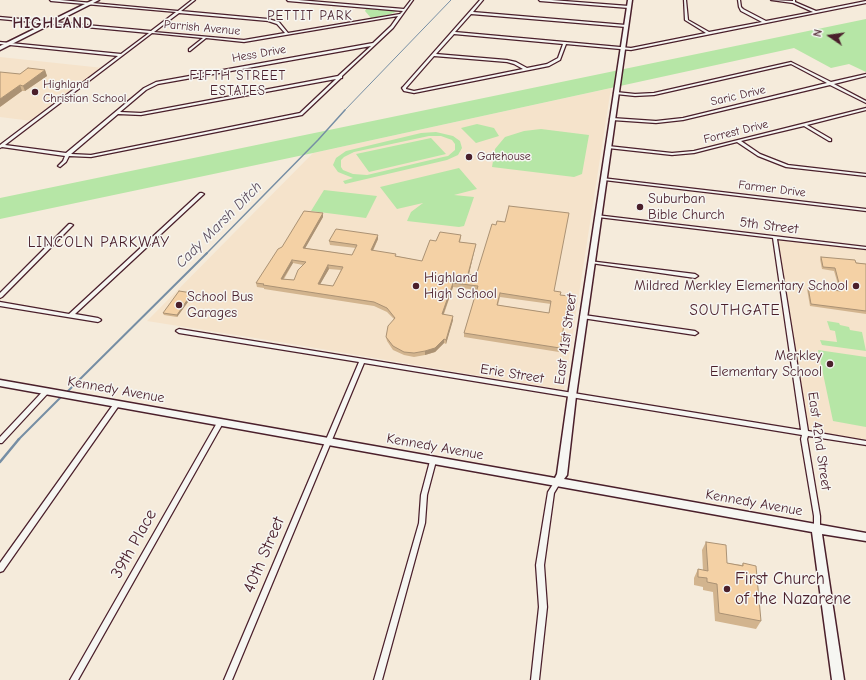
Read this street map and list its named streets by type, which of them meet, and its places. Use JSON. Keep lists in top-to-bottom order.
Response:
{
  "streets": {
    "street": [
      "Parrish Avenue",
      "Hess Drive",
      "Saric Drive",
      "Forrest Drive",
      "Farmer Drive",
      "5th Street",
      "East 41st Street",
      "Erie Street",
      "Kennedy Avenue",
      "East 42nd Street",
      "39th Place",
      "40th Street"
    ]
  },
  "crossings": [
    ["Saric Drive", "East 41st Street"],
    ["Forrest Drive", "East 41st Street"],
    ["Farmer Drive", "East 41st Street"],
    ["5th Street", "East 41st Street"],
    ["5th Street", "East 42nd Street"],
    ["East 41st Street", "Erie Street"],
    ["East 41st Street", "Kennedy Avenue"],
    ["Erie Street", "East 42nd Street"],
    ["Erie Street", "40th Street"],
    ["Kennedy Avenue", "East 42nd Street"],
    ["Kennedy Avenue", "39th Place"],
    ["Kennedy Avenue", "40th Street"]
  ],
  "districts": [
    "PETTIT PARK",
    "HIGHLAND",
    "FIFTH STREET ESTATES",
    "LINCOLN PARKWAY",
    "SOUTHGATE"
  ],
  "water": ["Cady Marsh Ditch"],
  "places": [
    "Highland Christian School",
    "Gatehouse",
    "Suburban Bible Church",
    "Highland High School",
    "Mildred Merkley Elementary School",
    "School Bus Garages",
    "Merkley Elementary School",
    "First Church of the Nazarene"
  ],
  "north": "left"
}
